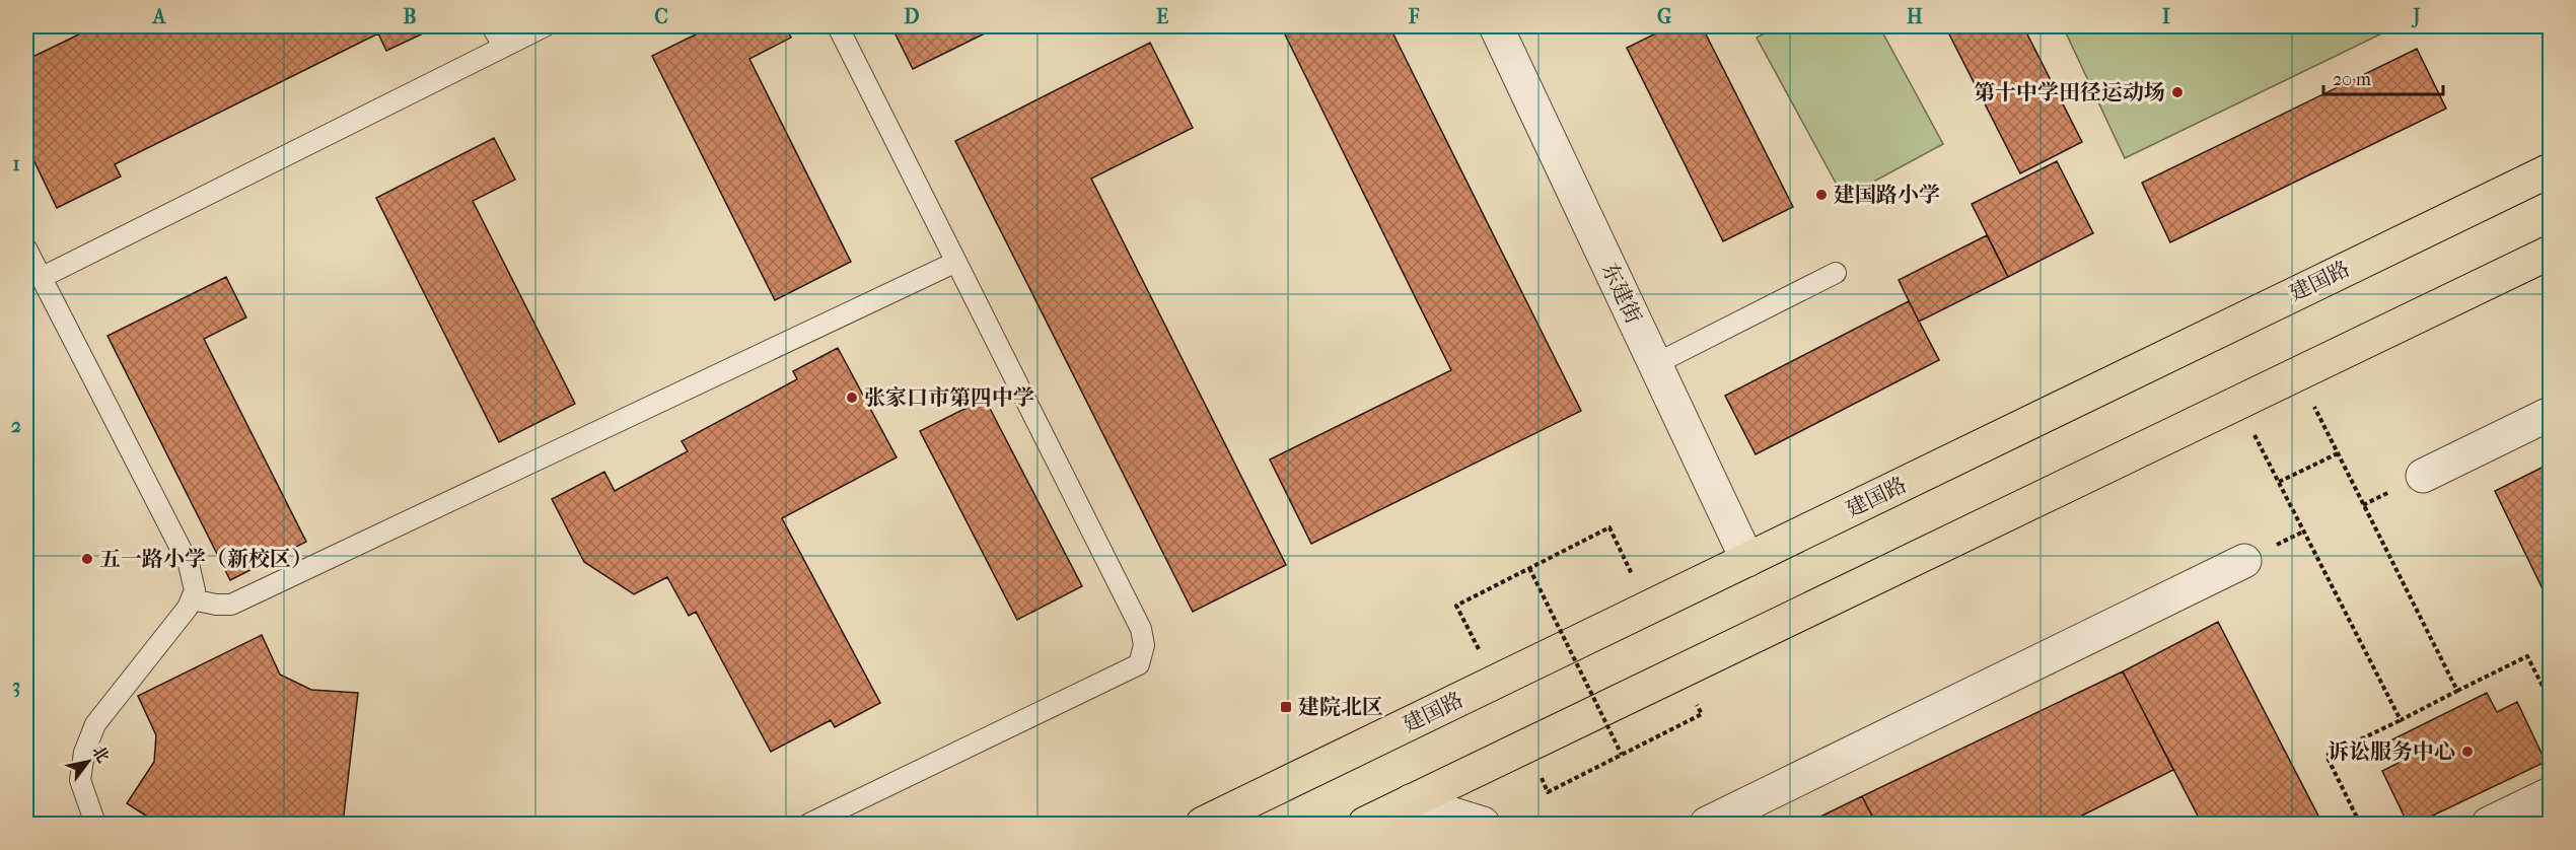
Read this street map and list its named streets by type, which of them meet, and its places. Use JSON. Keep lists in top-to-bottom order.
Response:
{
  "streets": {
    "main road": ["建国路"],
    "street": ["东建街"]
  },
  "crossings": [
    ["建国路", "东建街"]
  ],
  "places": {
    "other": [
      "第十中学田径运动场",
      "建国路小学",
      "张家口市第四中学",
      "五一路小学（新校区）",
      "诉讼服务中心"
    ],
    "transit": ["建院北区"]
  },
  "scale_bar": "20 m",
  "north": "top right",
  "grid": {
    "columns": [
      "A",
      "B",
      "C",
      "D",
      "E",
      "F",
      "G",
      "H",
      "I",
      "J"
    ],
    "rows": ["1", "2", "3"]
  }
}
